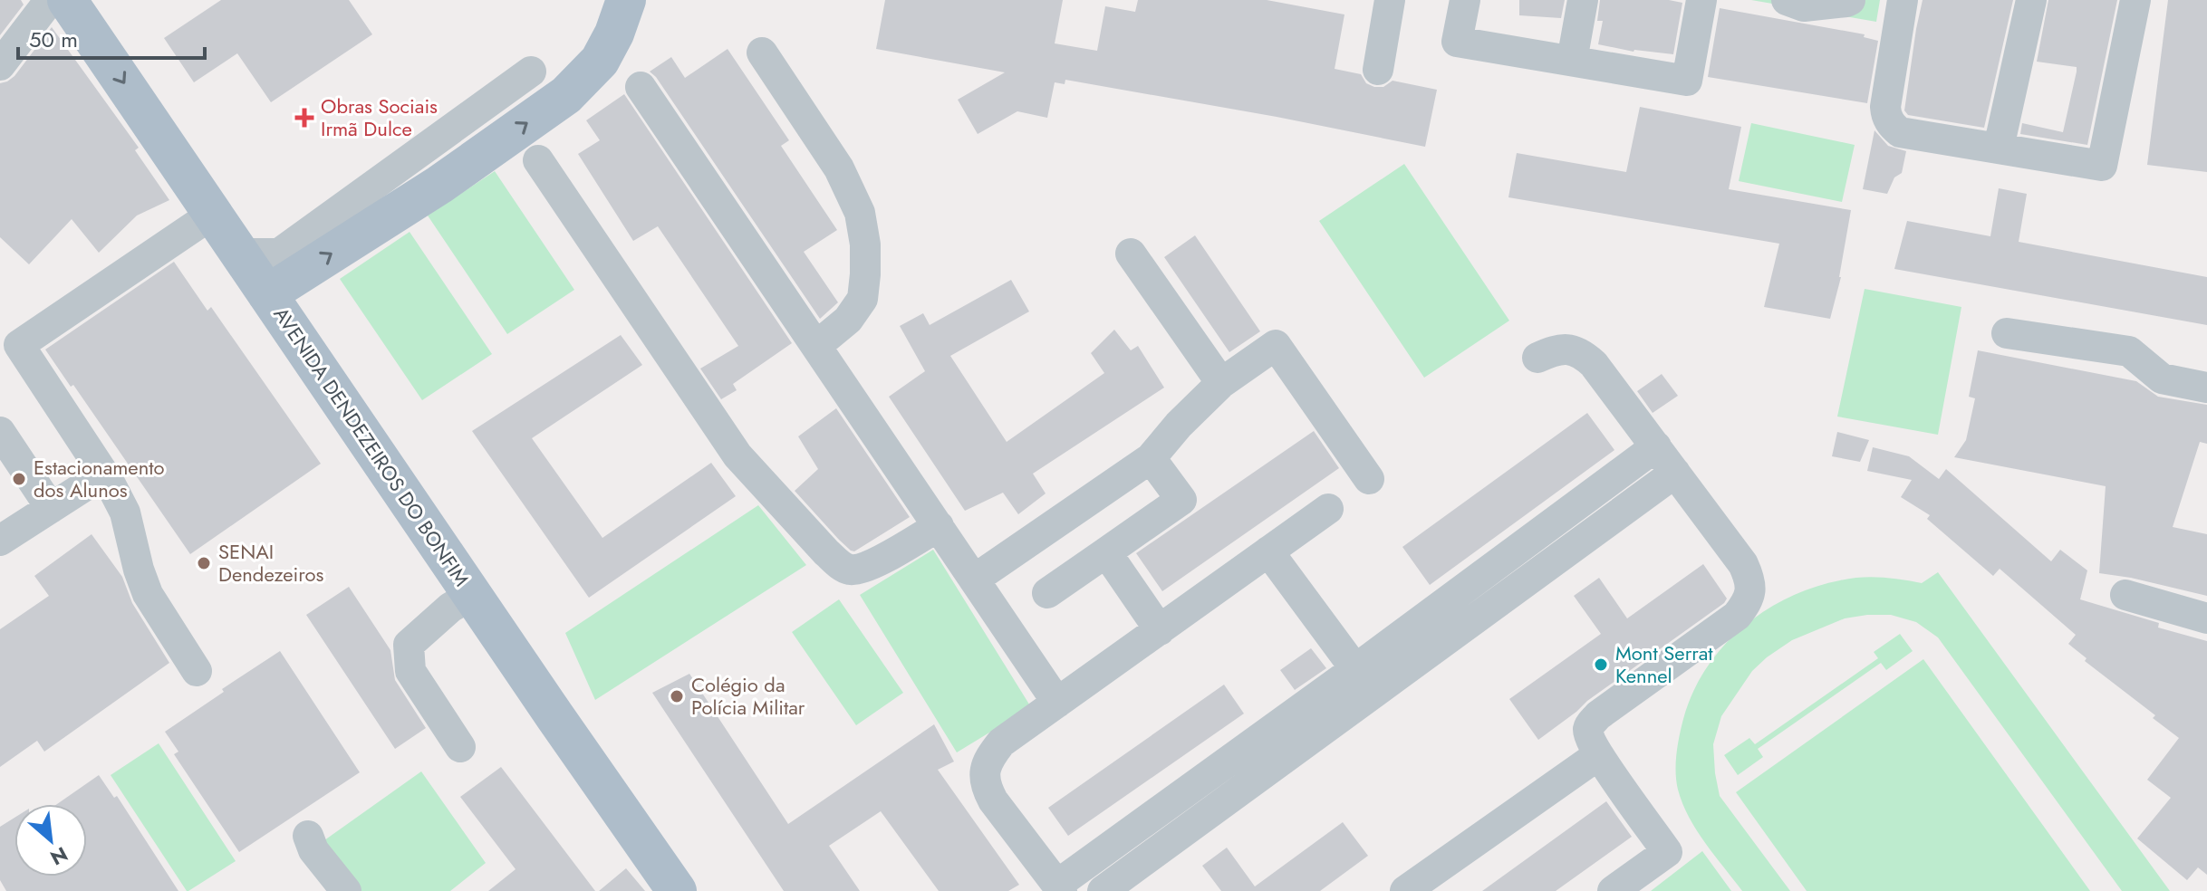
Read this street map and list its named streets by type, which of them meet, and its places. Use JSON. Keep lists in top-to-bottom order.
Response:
{
  "streets": {
    "main road": ["AVENIDA DENDEZEIROS DO BONFIM"]
  },
  "places": {
    "health": ["Obras Sociais Irmã Dulce"],
    "other": [
      "Estacionamento dos Alunos",
      "SENAI Dendezeiros",
      "Mont Serrat Kennel",
      "Colégio da Polícia Militar"
    ]
  },
  "scale_bar": "50 m",
  "north": "bottom right"
}
